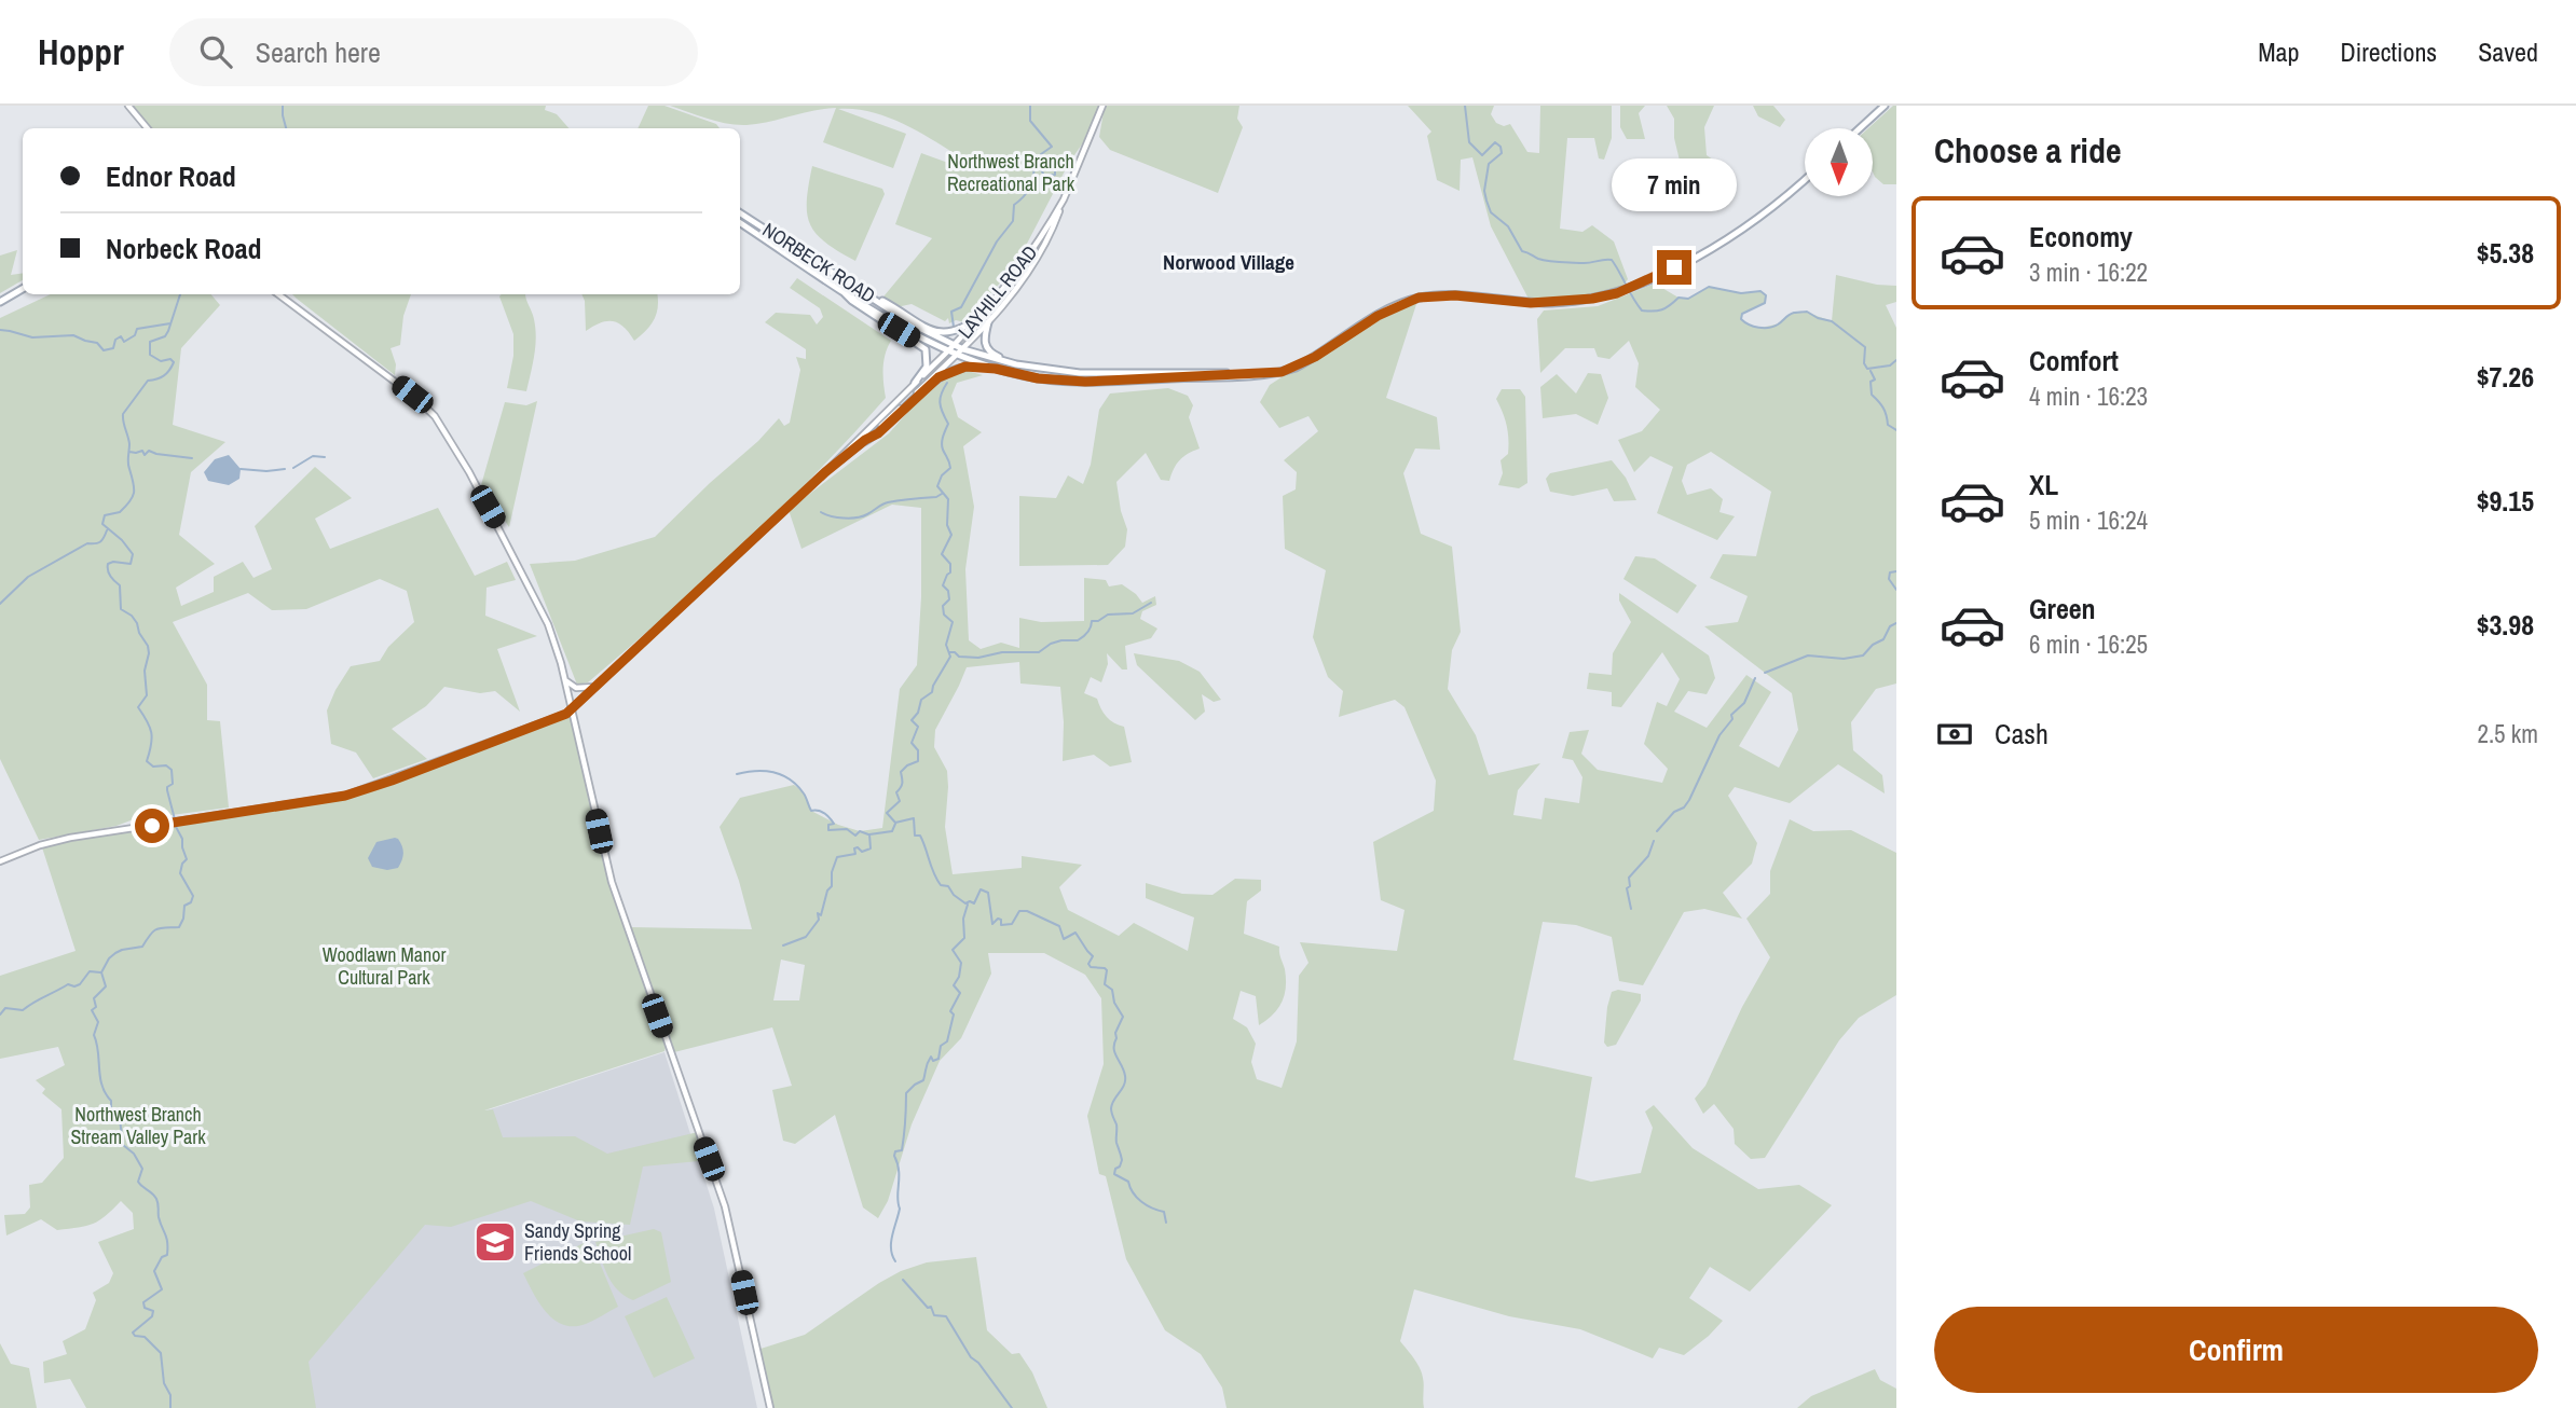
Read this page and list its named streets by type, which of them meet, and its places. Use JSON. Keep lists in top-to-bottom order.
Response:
{
  "streets": {
    "main road": ["NORBECK ROAD", "LAYHILL ROAD"]
  },
  "crossings": [
    ["NORBECK ROAD", "LAYHILL ROAD"]
  ],
  "districts": ["Norwood Village"],
  "parks": ["Northwest Branch Recreational Park", "Woodlawn Manor Cultural Park", "Northwest Branch Stream Valley Park"],
  "places": {
    "school or university": ["Sandy Spring Friends School"]
  },
  "north": "bottom",
  "page": {
    "header": "Hoppr",
    "search": "Search here",
    "nav": ["Map", "Directions", "Saved"],
    "heading": "Choose a ride",
    "banner": ["Ednor Road", "Norbeck Road"],
    "bubble": "7 min",
    "list": [
      {
        "name": "Economy",
        "note": "3 min · 16:22",
        "value": "$5.38"
      },
      {
        "name": "Comfort",
        "note": "4 min · 16:23",
        "value": "$7.26"
      },
      {
        "name": "XL",
        "note": "5 min · 16:24",
        "value": "$9.15"
      },
      {
        "name": "Green",
        "note": "6 min · 16:25",
        "value": "$3.98"
      }
    ],
    "pay": ["Cash", "2.5 km"],
    "buttons": "Confirm"
  }
}
